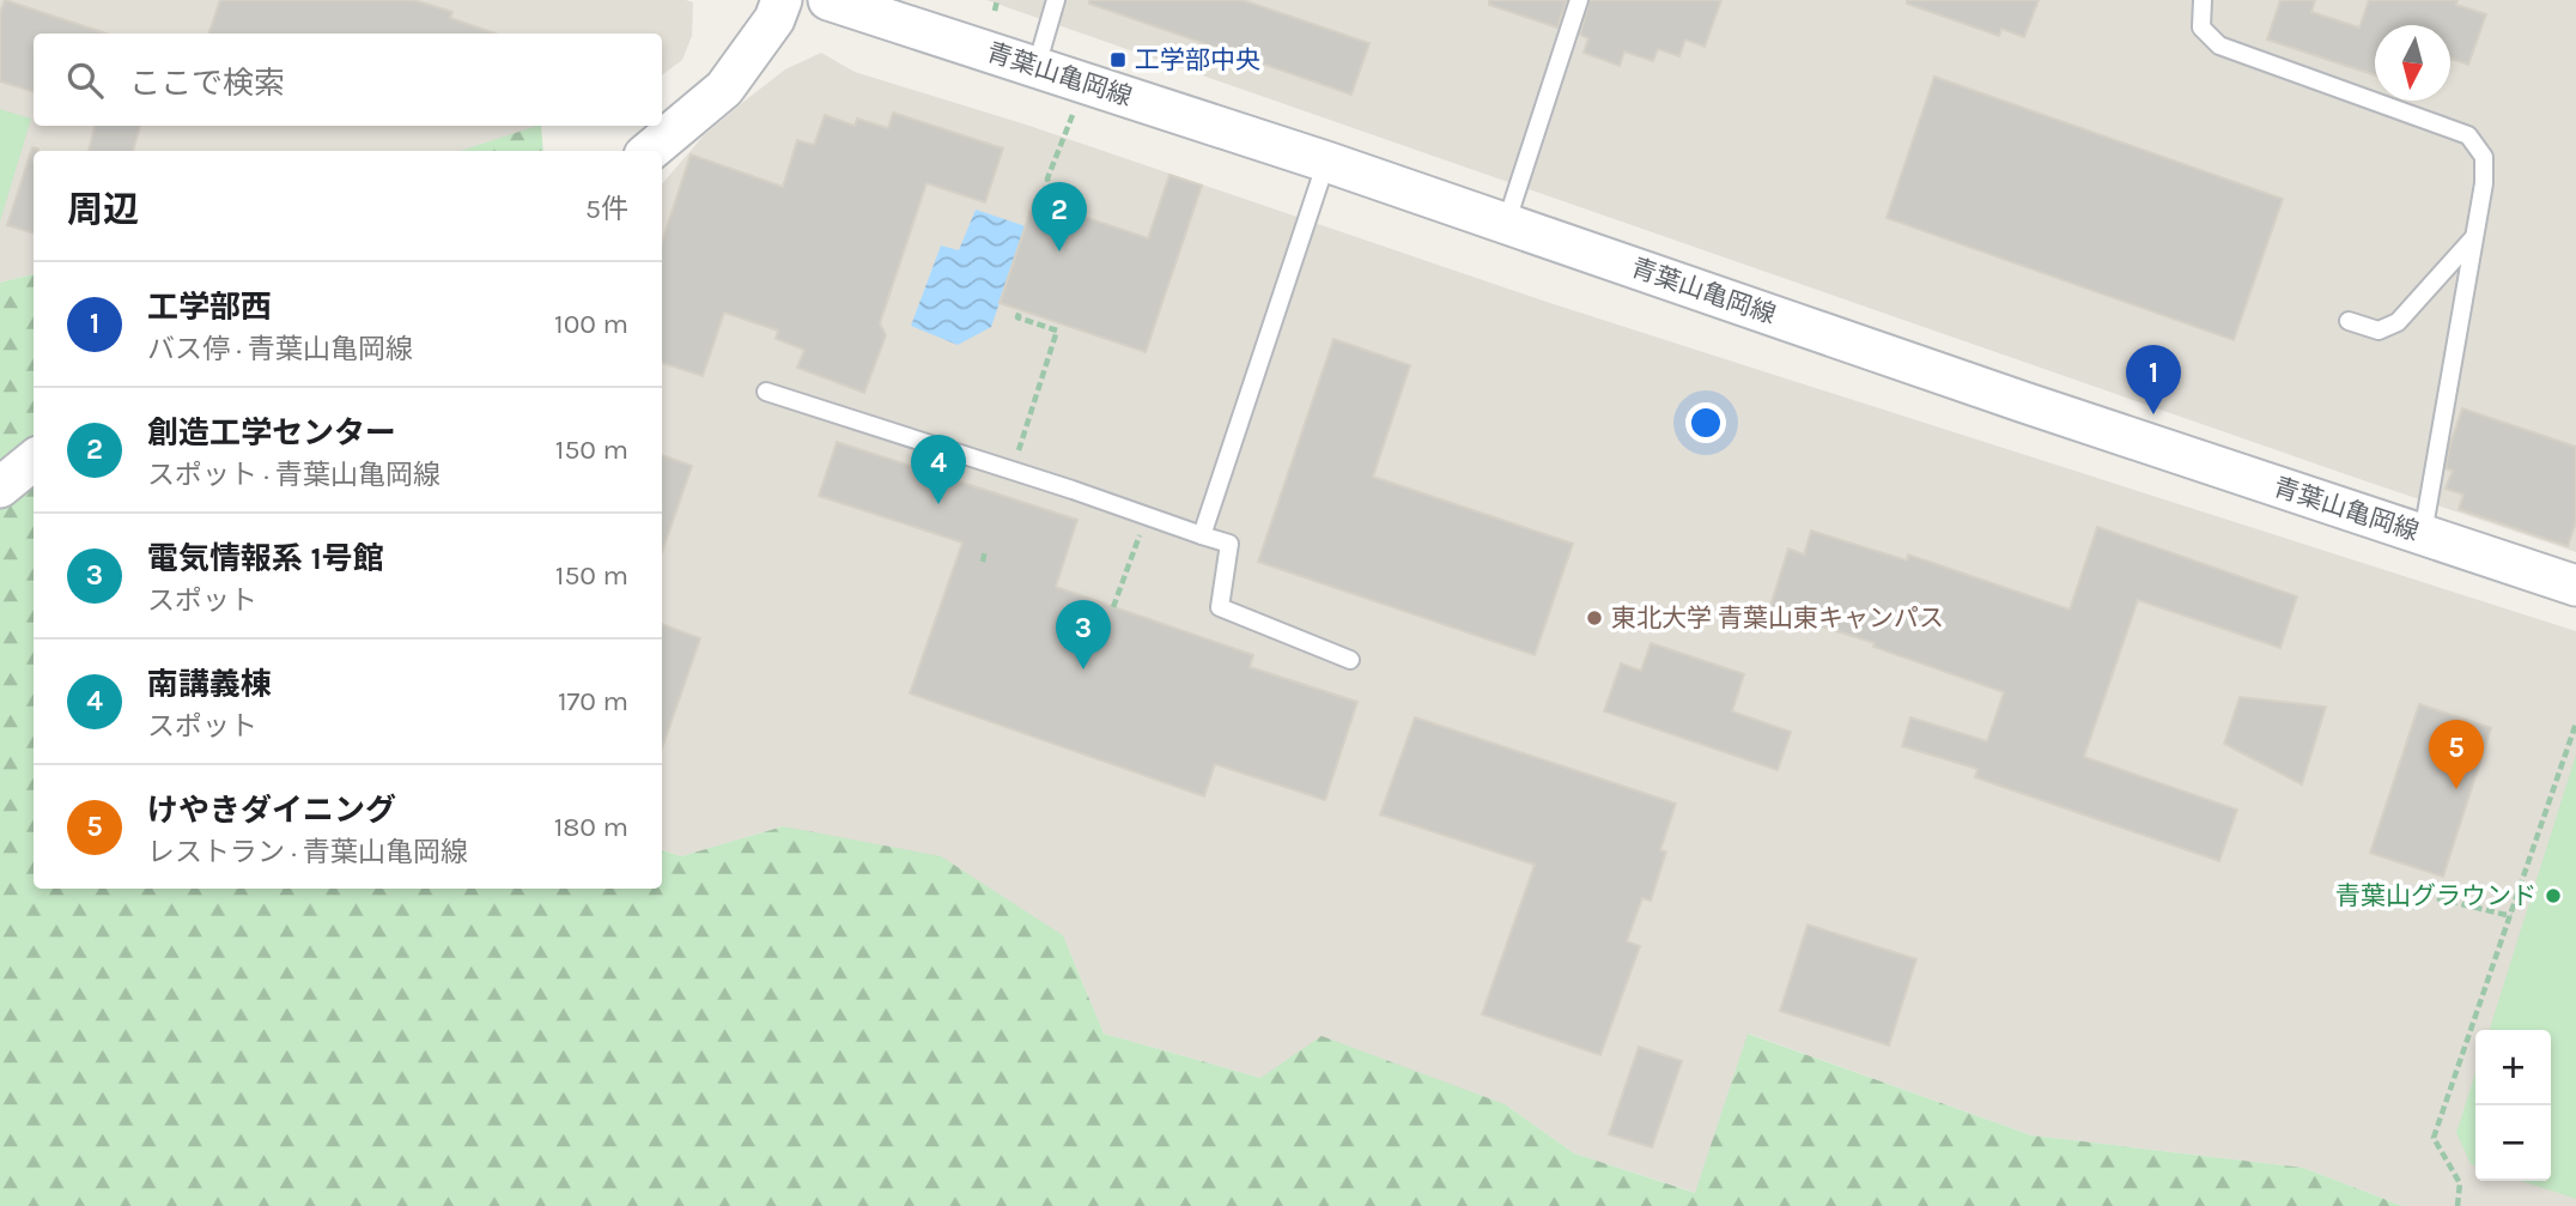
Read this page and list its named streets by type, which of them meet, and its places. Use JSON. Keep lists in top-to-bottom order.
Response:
{
  "streets": {
    "street": ["青葉山亀岡線"]
  },
  "places": {
    "transit": ["工学部中央"],
    "other": ["東北大学 青葉山東キャンパス", "青葉山グラウンド"]
  },
  "north": "bottom",
  "page": {
    "search": "ここで検索",
    "heading": ["周辺", "5件"],
    "pins": [
      "2",
      "1",
      "4",
      "3",
      "5"
    ],
    "list": [
      {
        "mark": "1",
        "name": "工学部西",
        "note": "バス停 · 青葉山亀岡線",
        "value": "100 m"
      },
      {
        "mark": "2",
        "name": "創造工学センター",
        "note": "スポット · 青葉山亀岡線",
        "value": "150 m"
      },
      {
        "mark": "3",
        "name": "電気情報系 1号館",
        "note": "スポット",
        "value": "150 m"
      },
      {
        "mark": "4",
        "name": "南講義棟",
        "note": "スポット",
        "value": "170 m"
      },
      {
        "mark": "5",
        "name": "けやきダイニング",
        "note": "レストラン · 青葉山亀岡線",
        "value": "180 m"
      }
    ],
    "map_buttons": ["+", "−"]
  }
}
